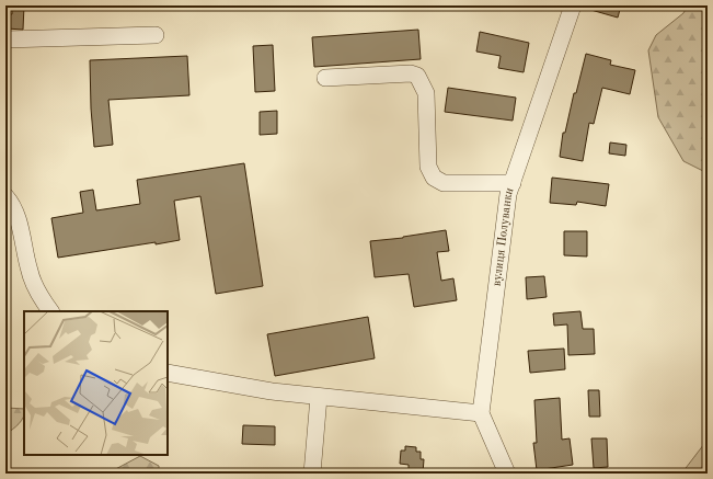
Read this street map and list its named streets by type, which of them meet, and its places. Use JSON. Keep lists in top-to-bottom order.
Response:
{
  "streets": {
    "street": ["вулиця Полуванки"]
  }
}
